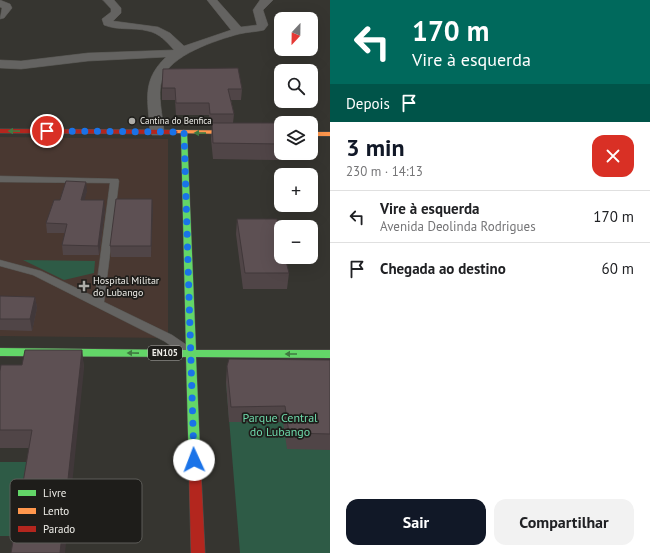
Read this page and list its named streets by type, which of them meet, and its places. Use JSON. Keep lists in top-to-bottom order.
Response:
{
  "streets": {
    "street": ["EN105"]
  },
  "parks": ["Parque Central do Lubango"],
  "places": {
    "other": ["Cantina do Benfica"],
    "health": ["Hospital Militar do Lubango"]
  },
  "legend": ["Livre", "Lento", "Parado"],
  "north": "bottom",
  "page": {
    "turn": ["170 m", "Vire à esquerda"],
    "map_buttons": ["+", "−"],
    "then": "Depois",
    "heading": ["3 min", "230 m · 14:13"],
    "list": [
      {
        "name": "Vire à esquerda",
        "note": "Avenida Deolinda Rodrigues",
        "value": "170 m"
      },
      {
        "name": "Chegada ao destino",
        "value": "60 m"
      }
    ],
    "buttons": ["Sair", "Compartilhar"]
  }
}
